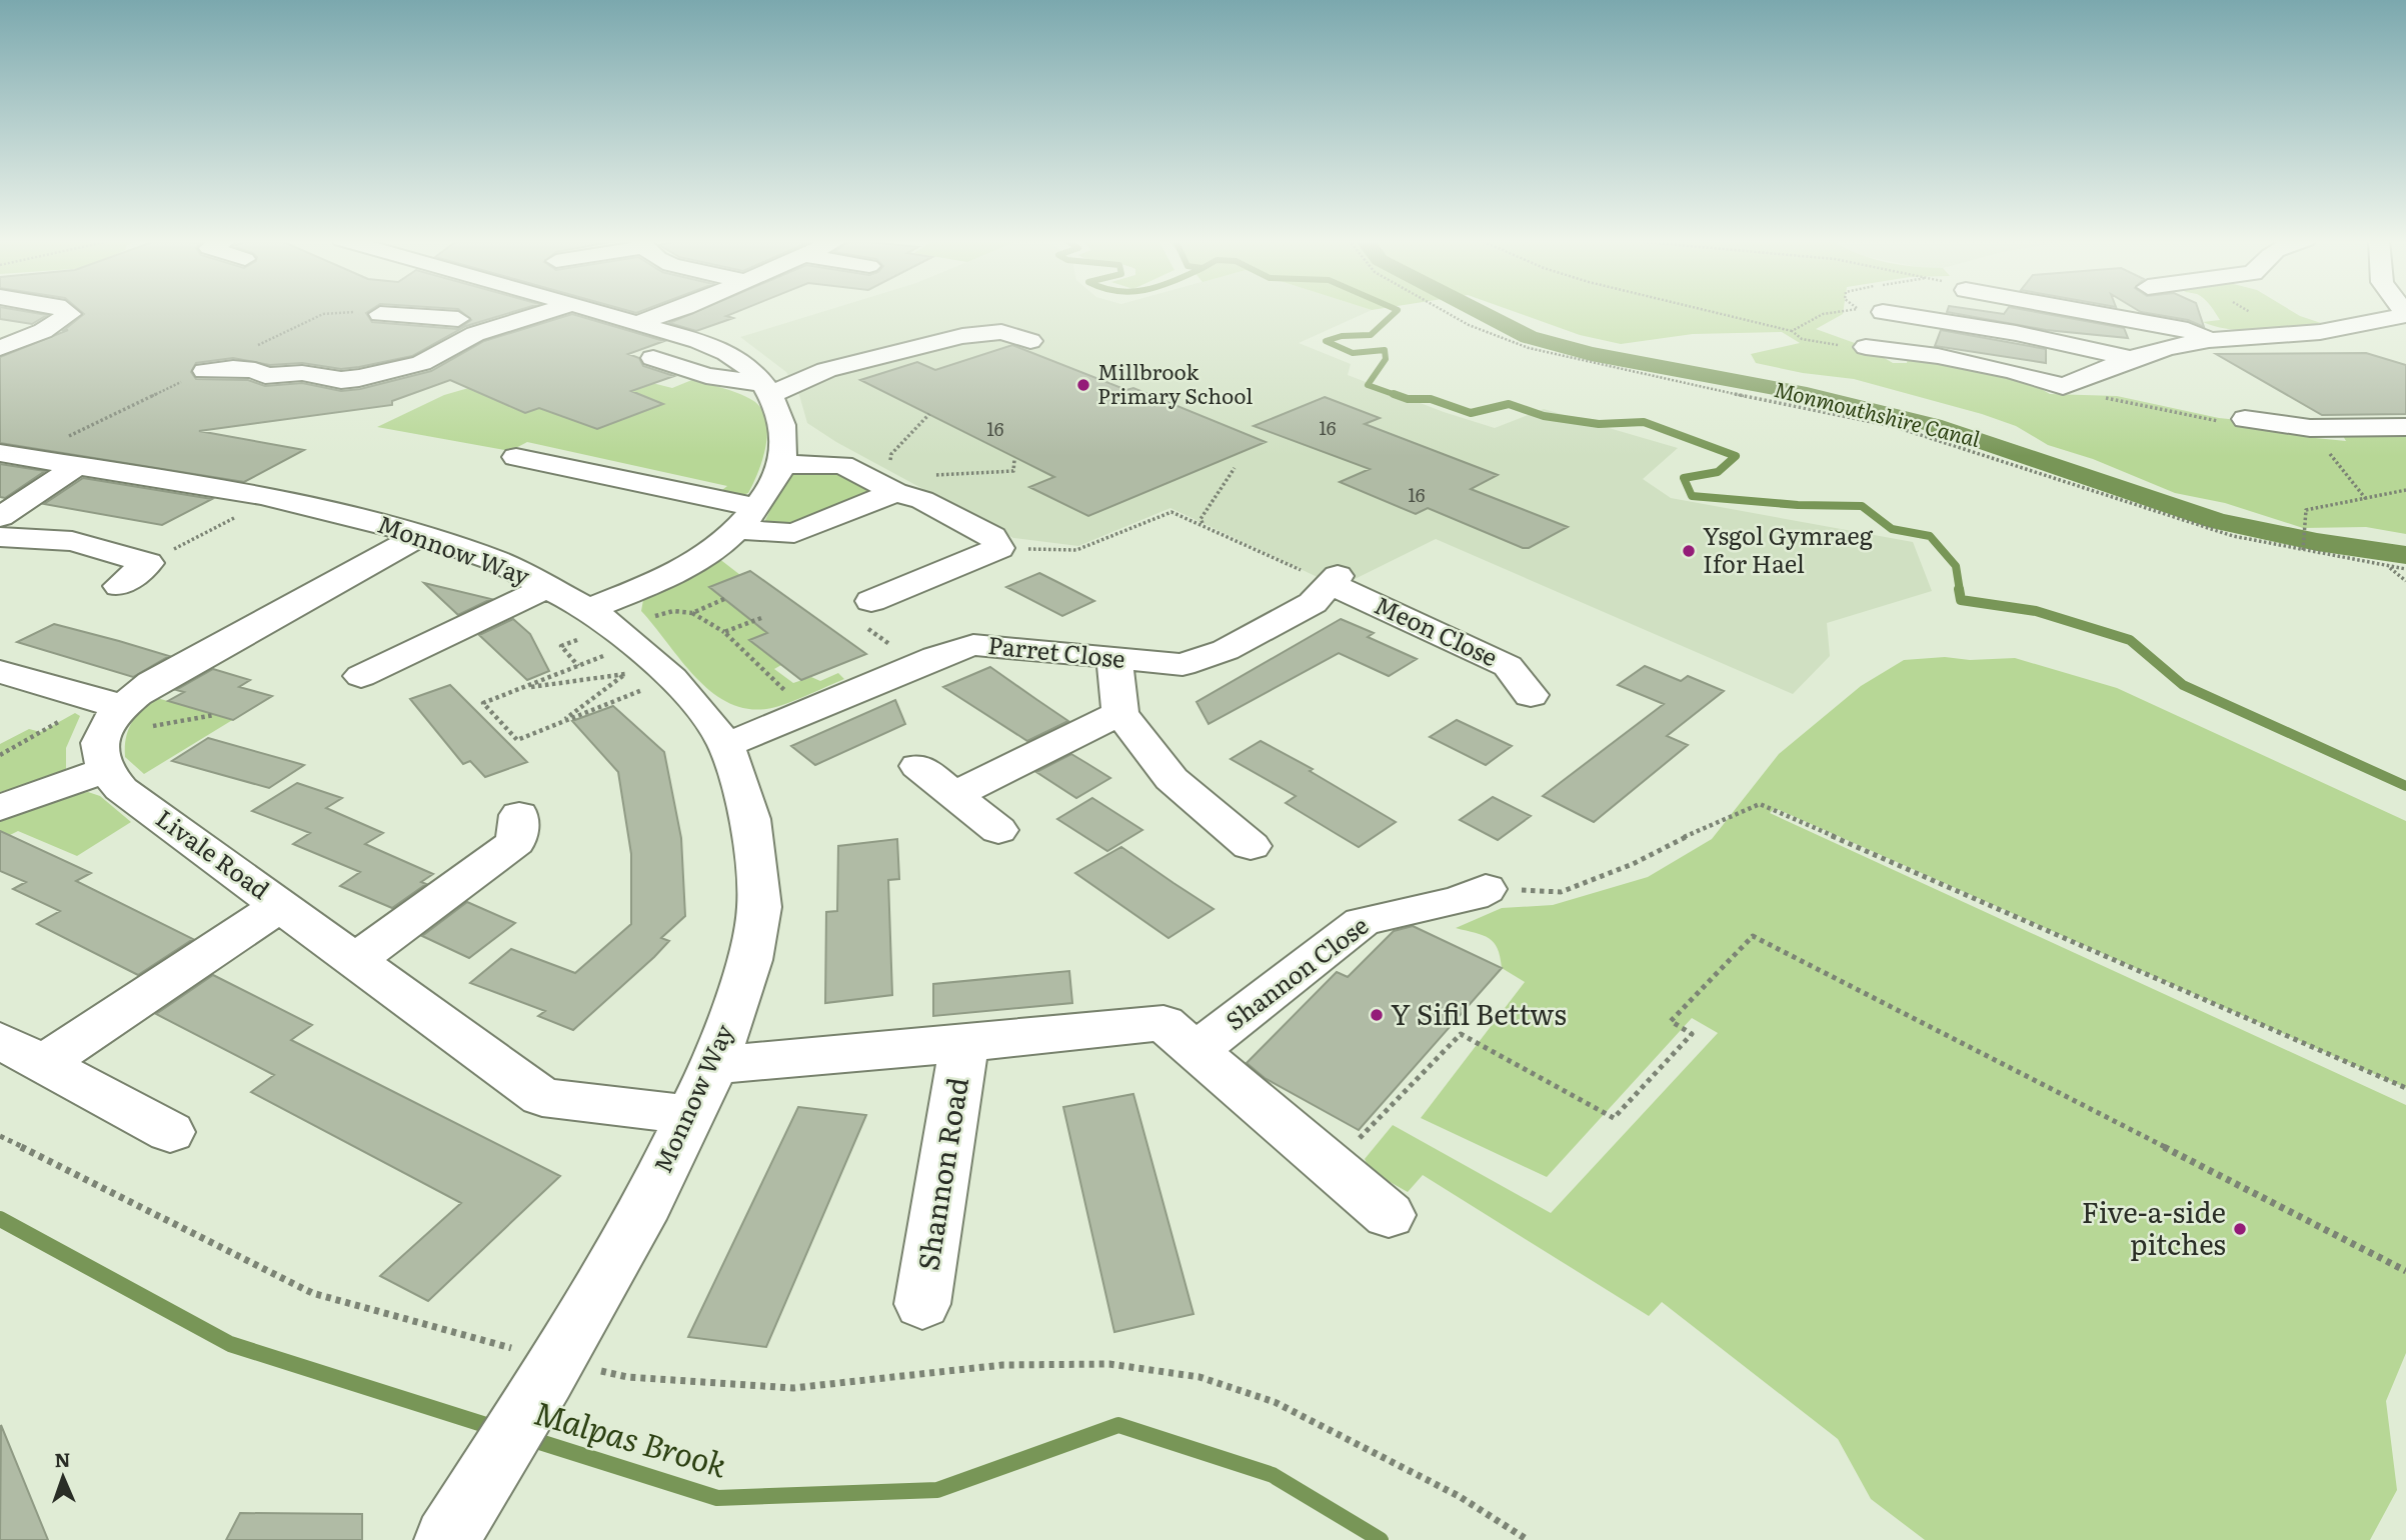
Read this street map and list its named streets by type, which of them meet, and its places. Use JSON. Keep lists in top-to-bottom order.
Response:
{
  "streets": {
    "street": [
      "Monnow Way",
      "Meon Close",
      "Parret Close",
      "Livale Road",
      "Shannon Close",
      "Shannon Road"
    ]
  },
  "crossings": [
    ["Monnow Way", "Parret Close"],
    ["Monnow Way", "Livale Road"],
    ["Monnow Way", "Shannon Road"],
    ["Meon Close", "Parret Close"],
    ["Shannon Close", "Shannon Road"]
  ],
  "water": ["Monmouthshire Canal", "Malpas Brook"],
  "places": [
    "Millbrook Primary School",
    "Ysgol Gymraeg Ifor Hael",
    "Y Sifil Bettws",
    "Five-a-side pitches"
  ],
  "house_numbers": ["16", "16", "16"],
  "north": "top"
}
